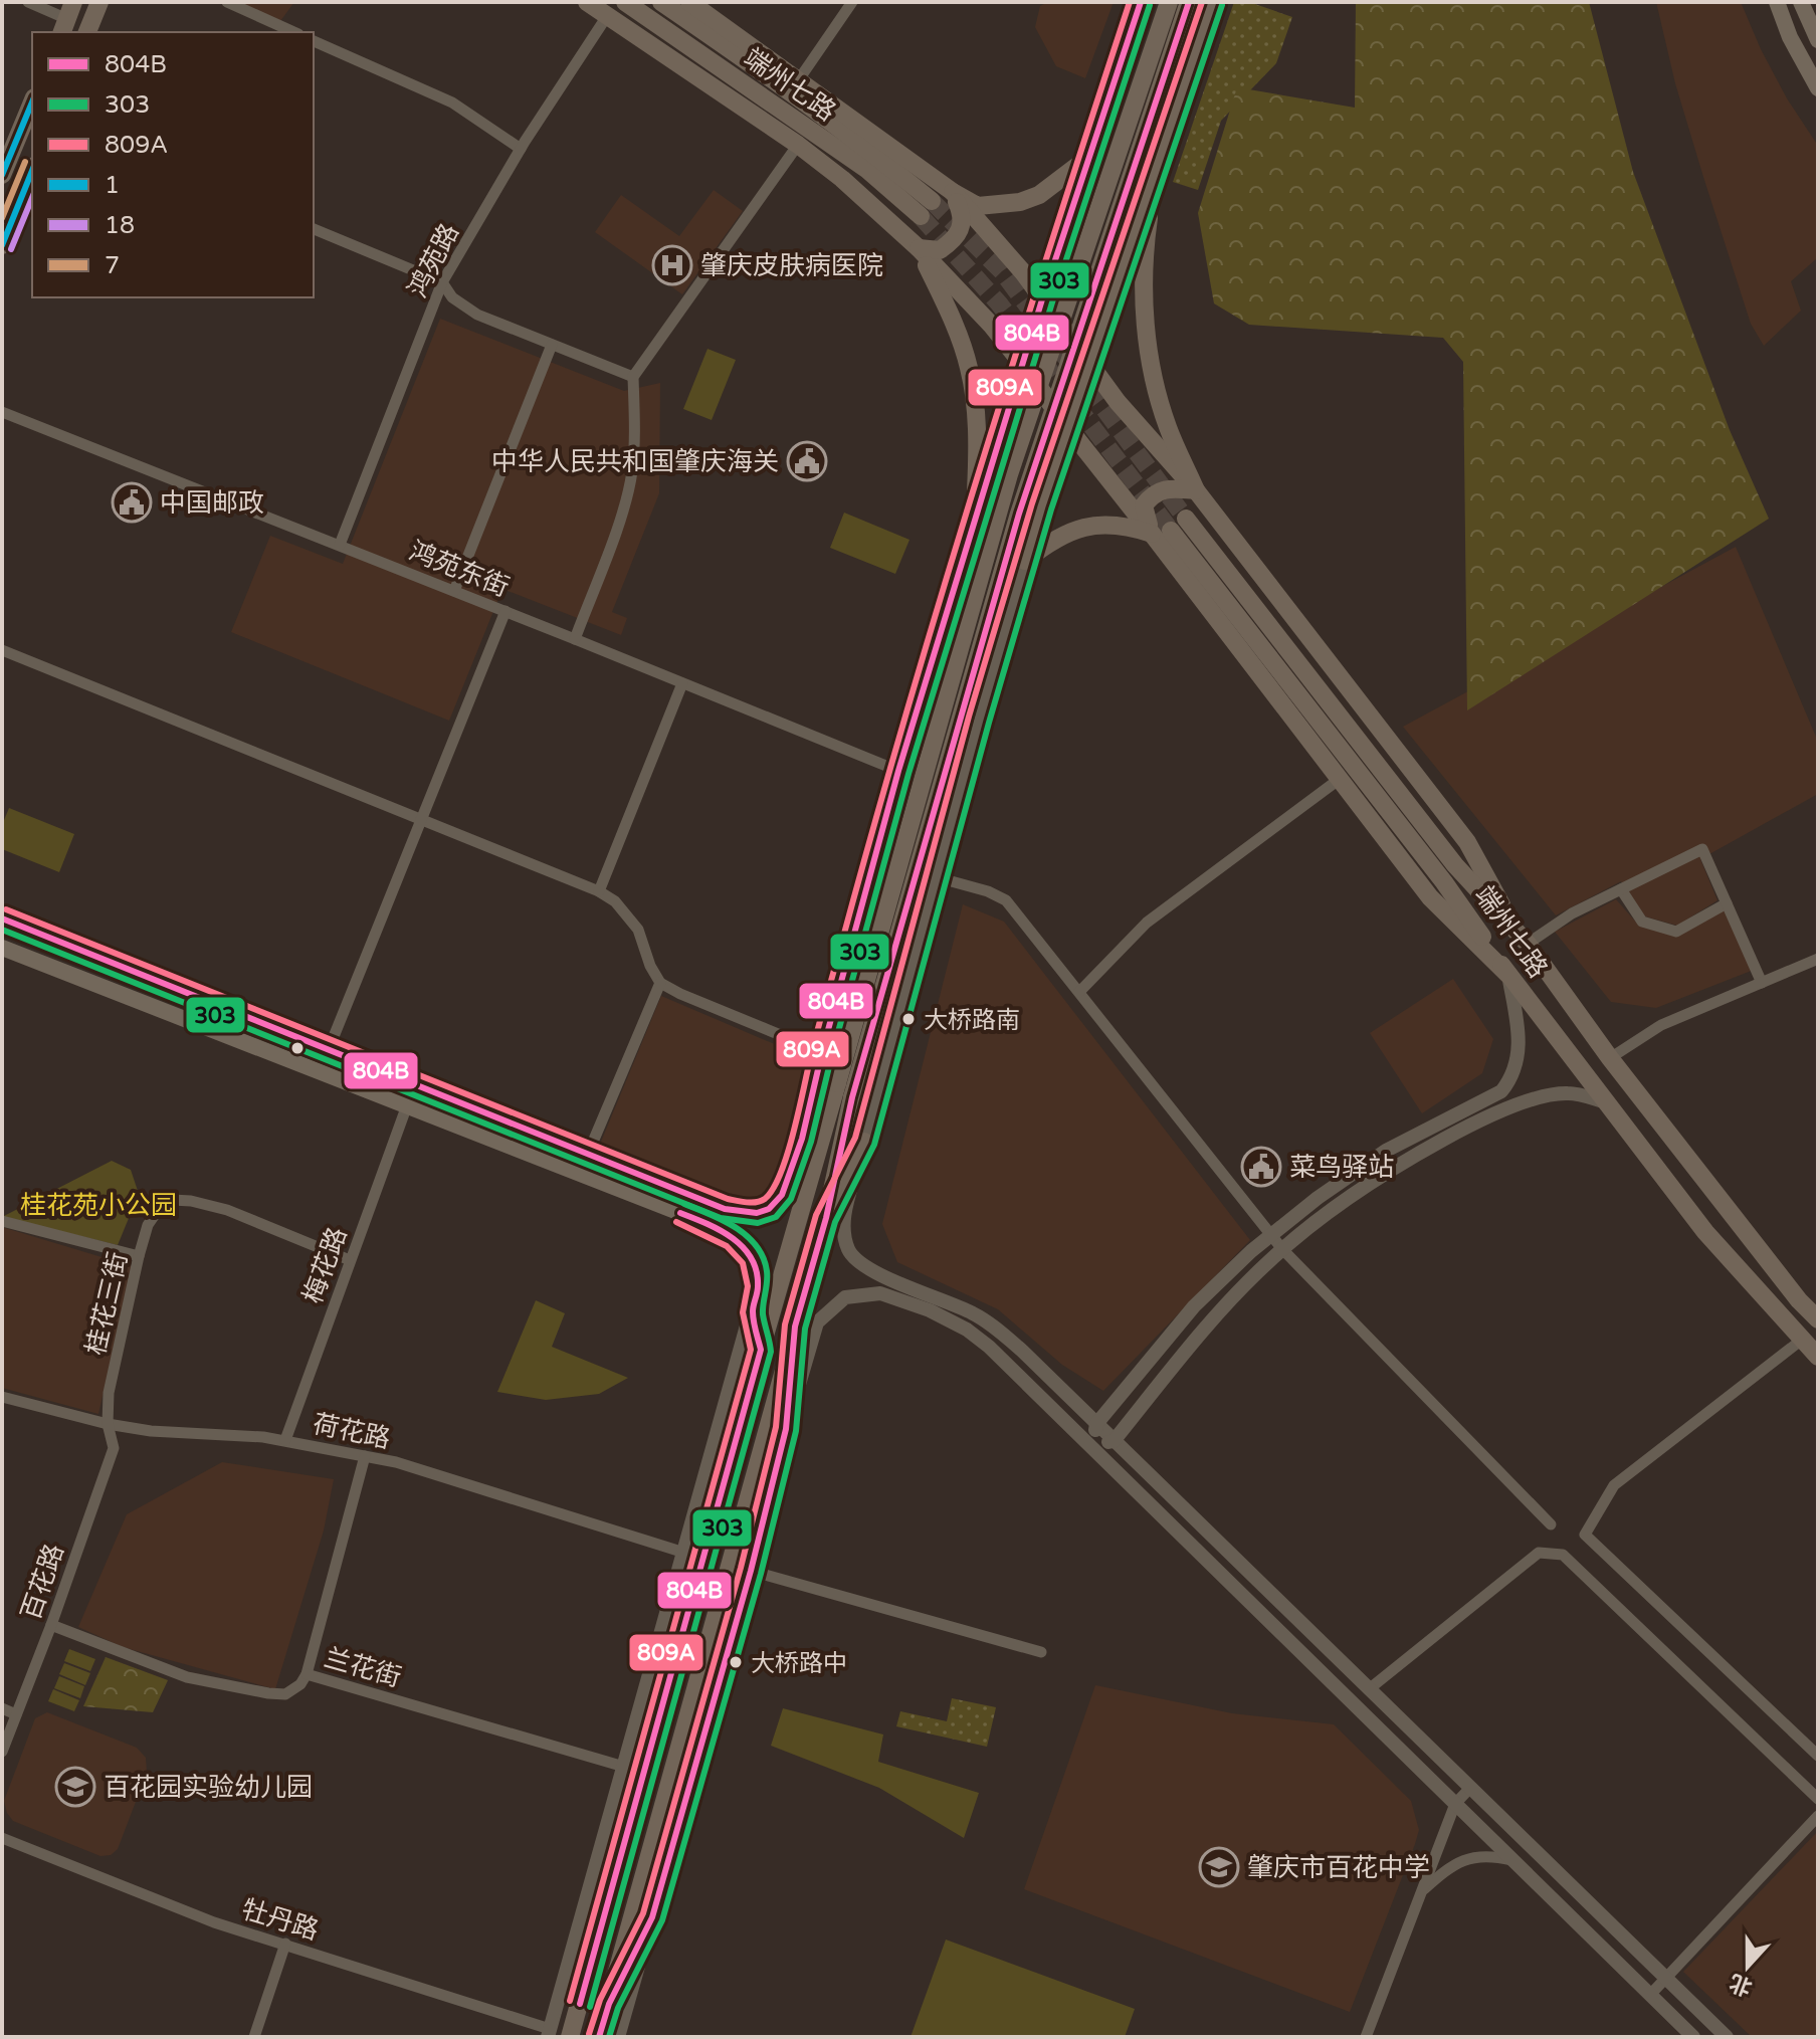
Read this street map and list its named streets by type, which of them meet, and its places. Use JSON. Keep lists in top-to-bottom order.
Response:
{
  "streets": {
    "main road": ["端州七路"],
    "street": [
      "鸿苑路",
      "鸿苑东街",
      "梅花路",
      "桂花三街",
      "荷花路",
      "百花路",
      "兰花街",
      "牡丹路"
    ]
  },
  "crossings": [
    ["鸿苑路", "鸿苑东街"],
    ["梅花路", "桂花三街"],
    ["梅花路", "荷花路"],
    ["桂花三街", "荷花路"],
    ["桂花三街", "百花路"],
    ["荷花路", "百花路"],
    ["荷花路", "兰花街"]
  ],
  "parks": ["桂花苑小公园"],
  "places": {
    "hospital": ["肇庆皮肤病医院"],
    "public building": ["中华人民共和国肇庆海关", "中国邮政", "菜鸟驿站"],
    "other": ["大桥路南", "大桥路中"],
    "school or university": ["百花园实验幼儿园", "肇庆市百花中学"]
  },
  "lines": [
    "transit line 804B",
    "transit line 809A",
    "transit line 303",
    "transit line 1",
    "transit line 7",
    "transit line 18"
  ],
  "legend": [
    "804B",
    "303",
    "809A",
    "1",
    "18",
    "7"
  ],
  "north": "bottom"
}
